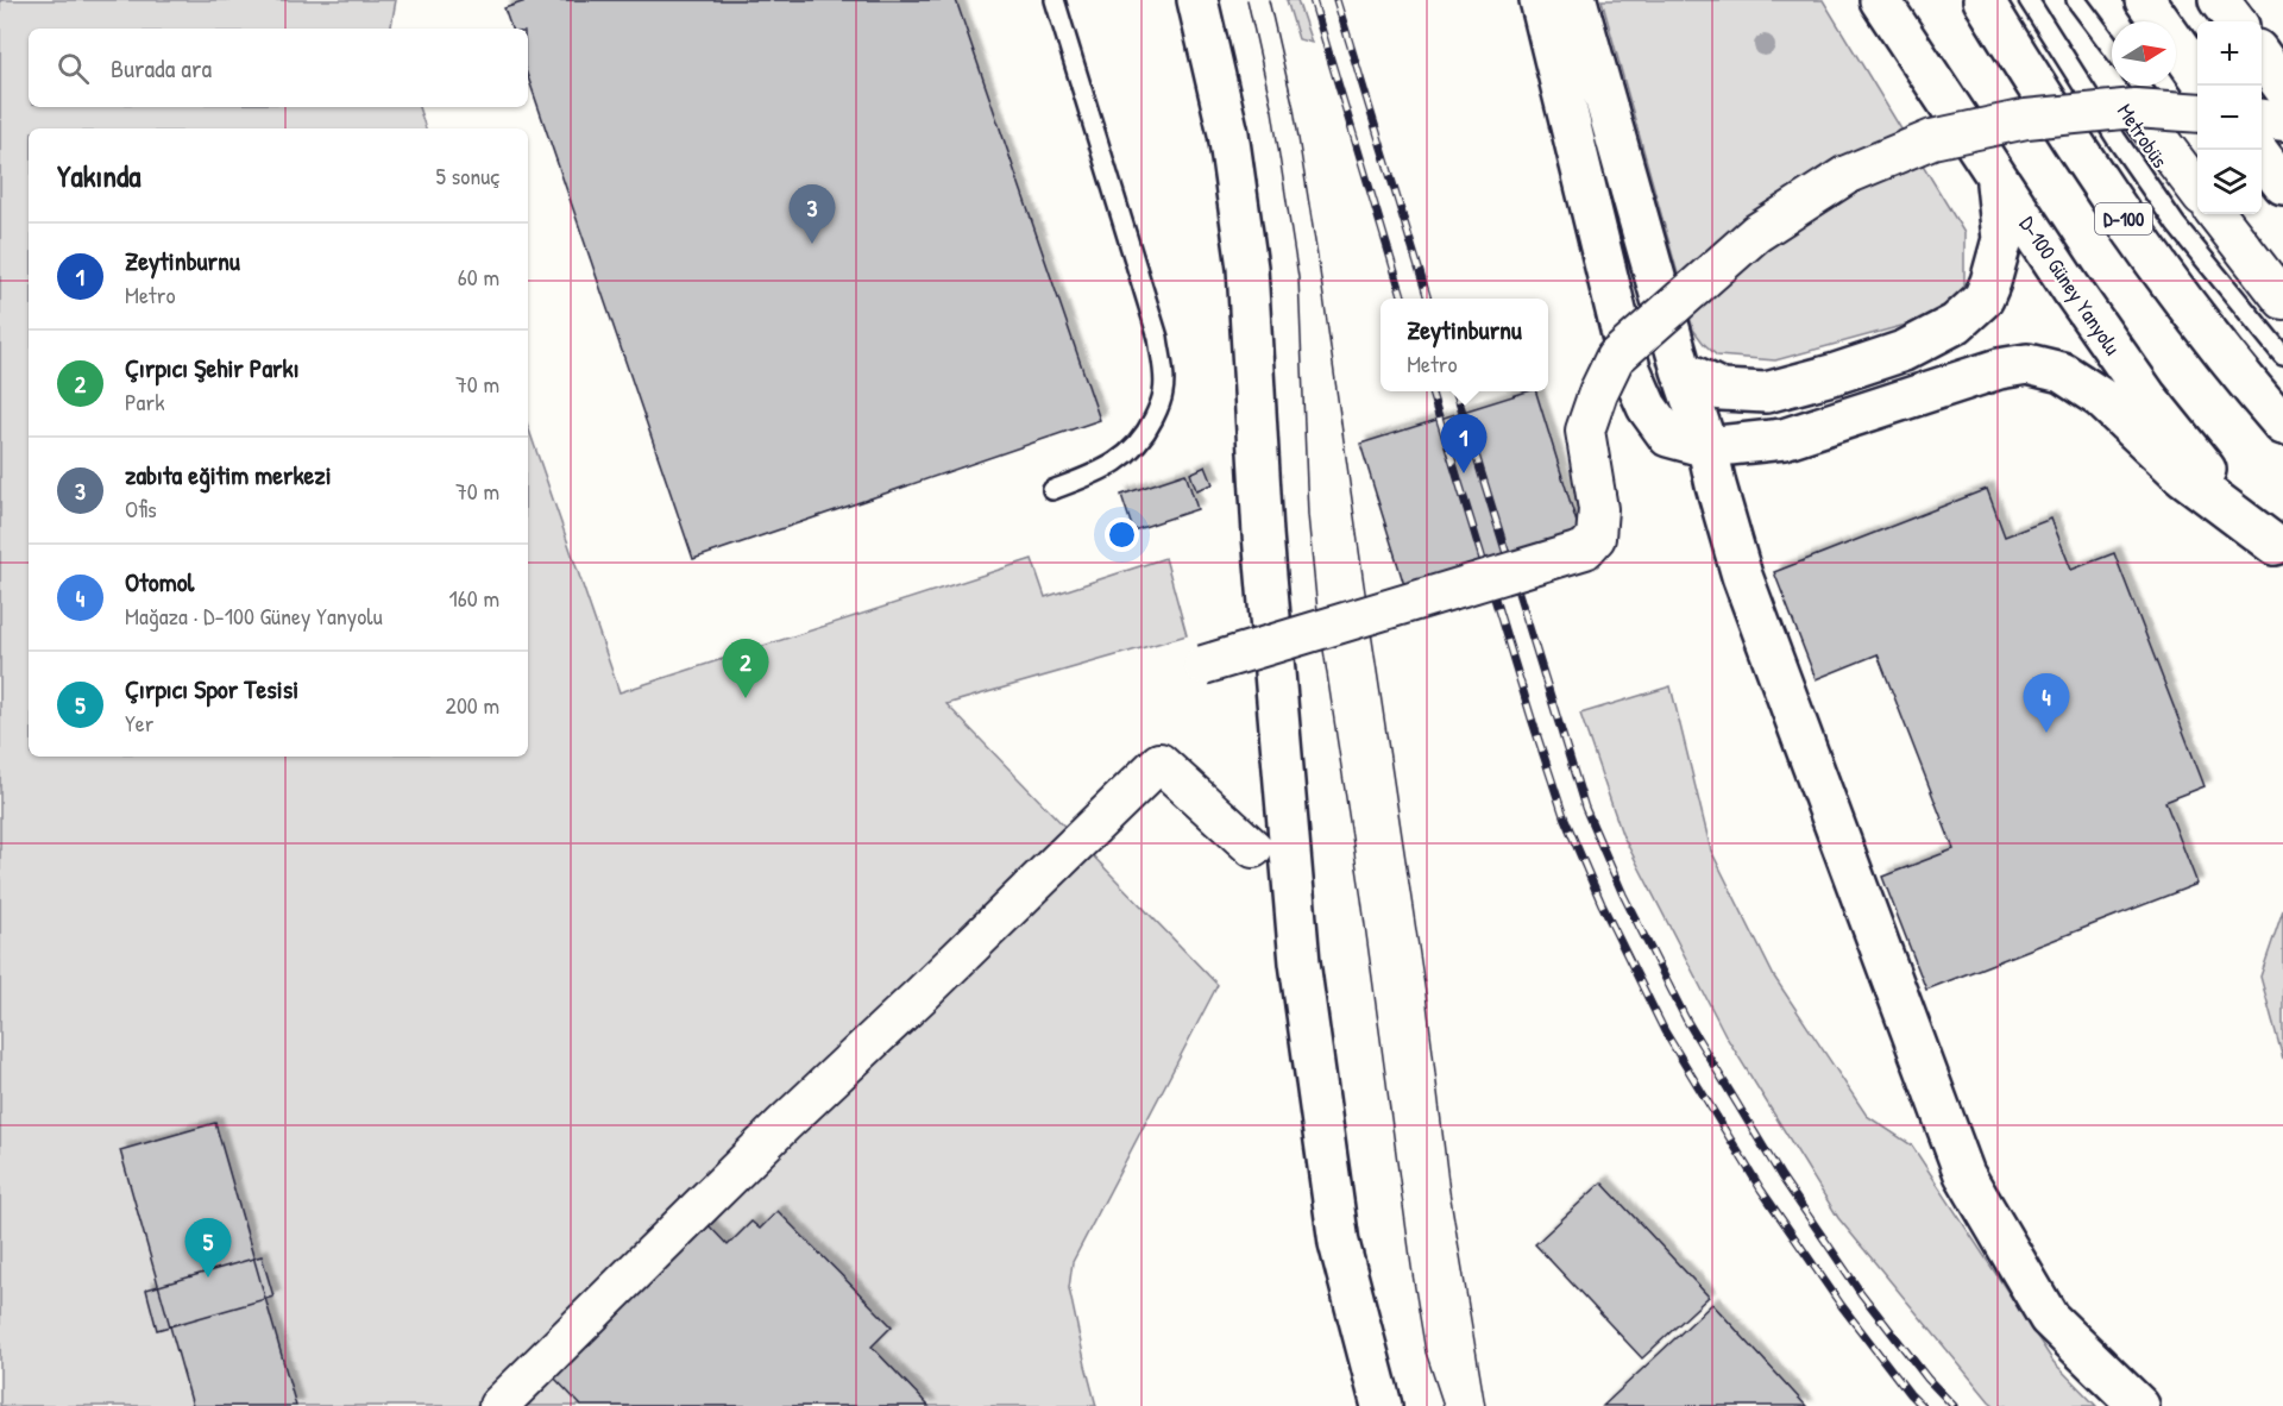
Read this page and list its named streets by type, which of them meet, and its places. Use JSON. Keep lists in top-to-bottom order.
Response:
{
  "streets": {
    "main road": ["D-100", "D-100 Güney Yanyolu"],
    "lane": ["Metrobüs"]
  },
  "north": "right",
  "page": {
    "map_buttons": ["+", "−"],
    "search": "Burada ara",
    "heading": ["Yakında", "5 sonuç"],
    "pins": [
      "3",
      "1",
      "2",
      "4",
      "5"
    ],
    "list": [
      {
        "mark": "1",
        "name": "Zeytinburnu",
        "note": "Metro",
        "value": "60 m"
      },
      {
        "mark": "2",
        "name": "Çırpıcı Şehir Parkı",
        "note": "Park",
        "value": "70 m"
      },
      {
        "mark": "3",
        "name": "zabıta eğitim merkezi",
        "note": "Ofis",
        "value": "70 m"
      },
      {
        "mark": "4",
        "name": "Otomol",
        "note": "Mağaza · D-100 Güney Yanyolu",
        "value": "160 m"
      },
      {
        "mark": "5",
        "name": "Çırpıcı Spor Tesisi",
        "note": "Yer",
        "value": "200 m"
      }
    ],
    "popup": ["Zeytinburnu", "Metro"]
  }
}
